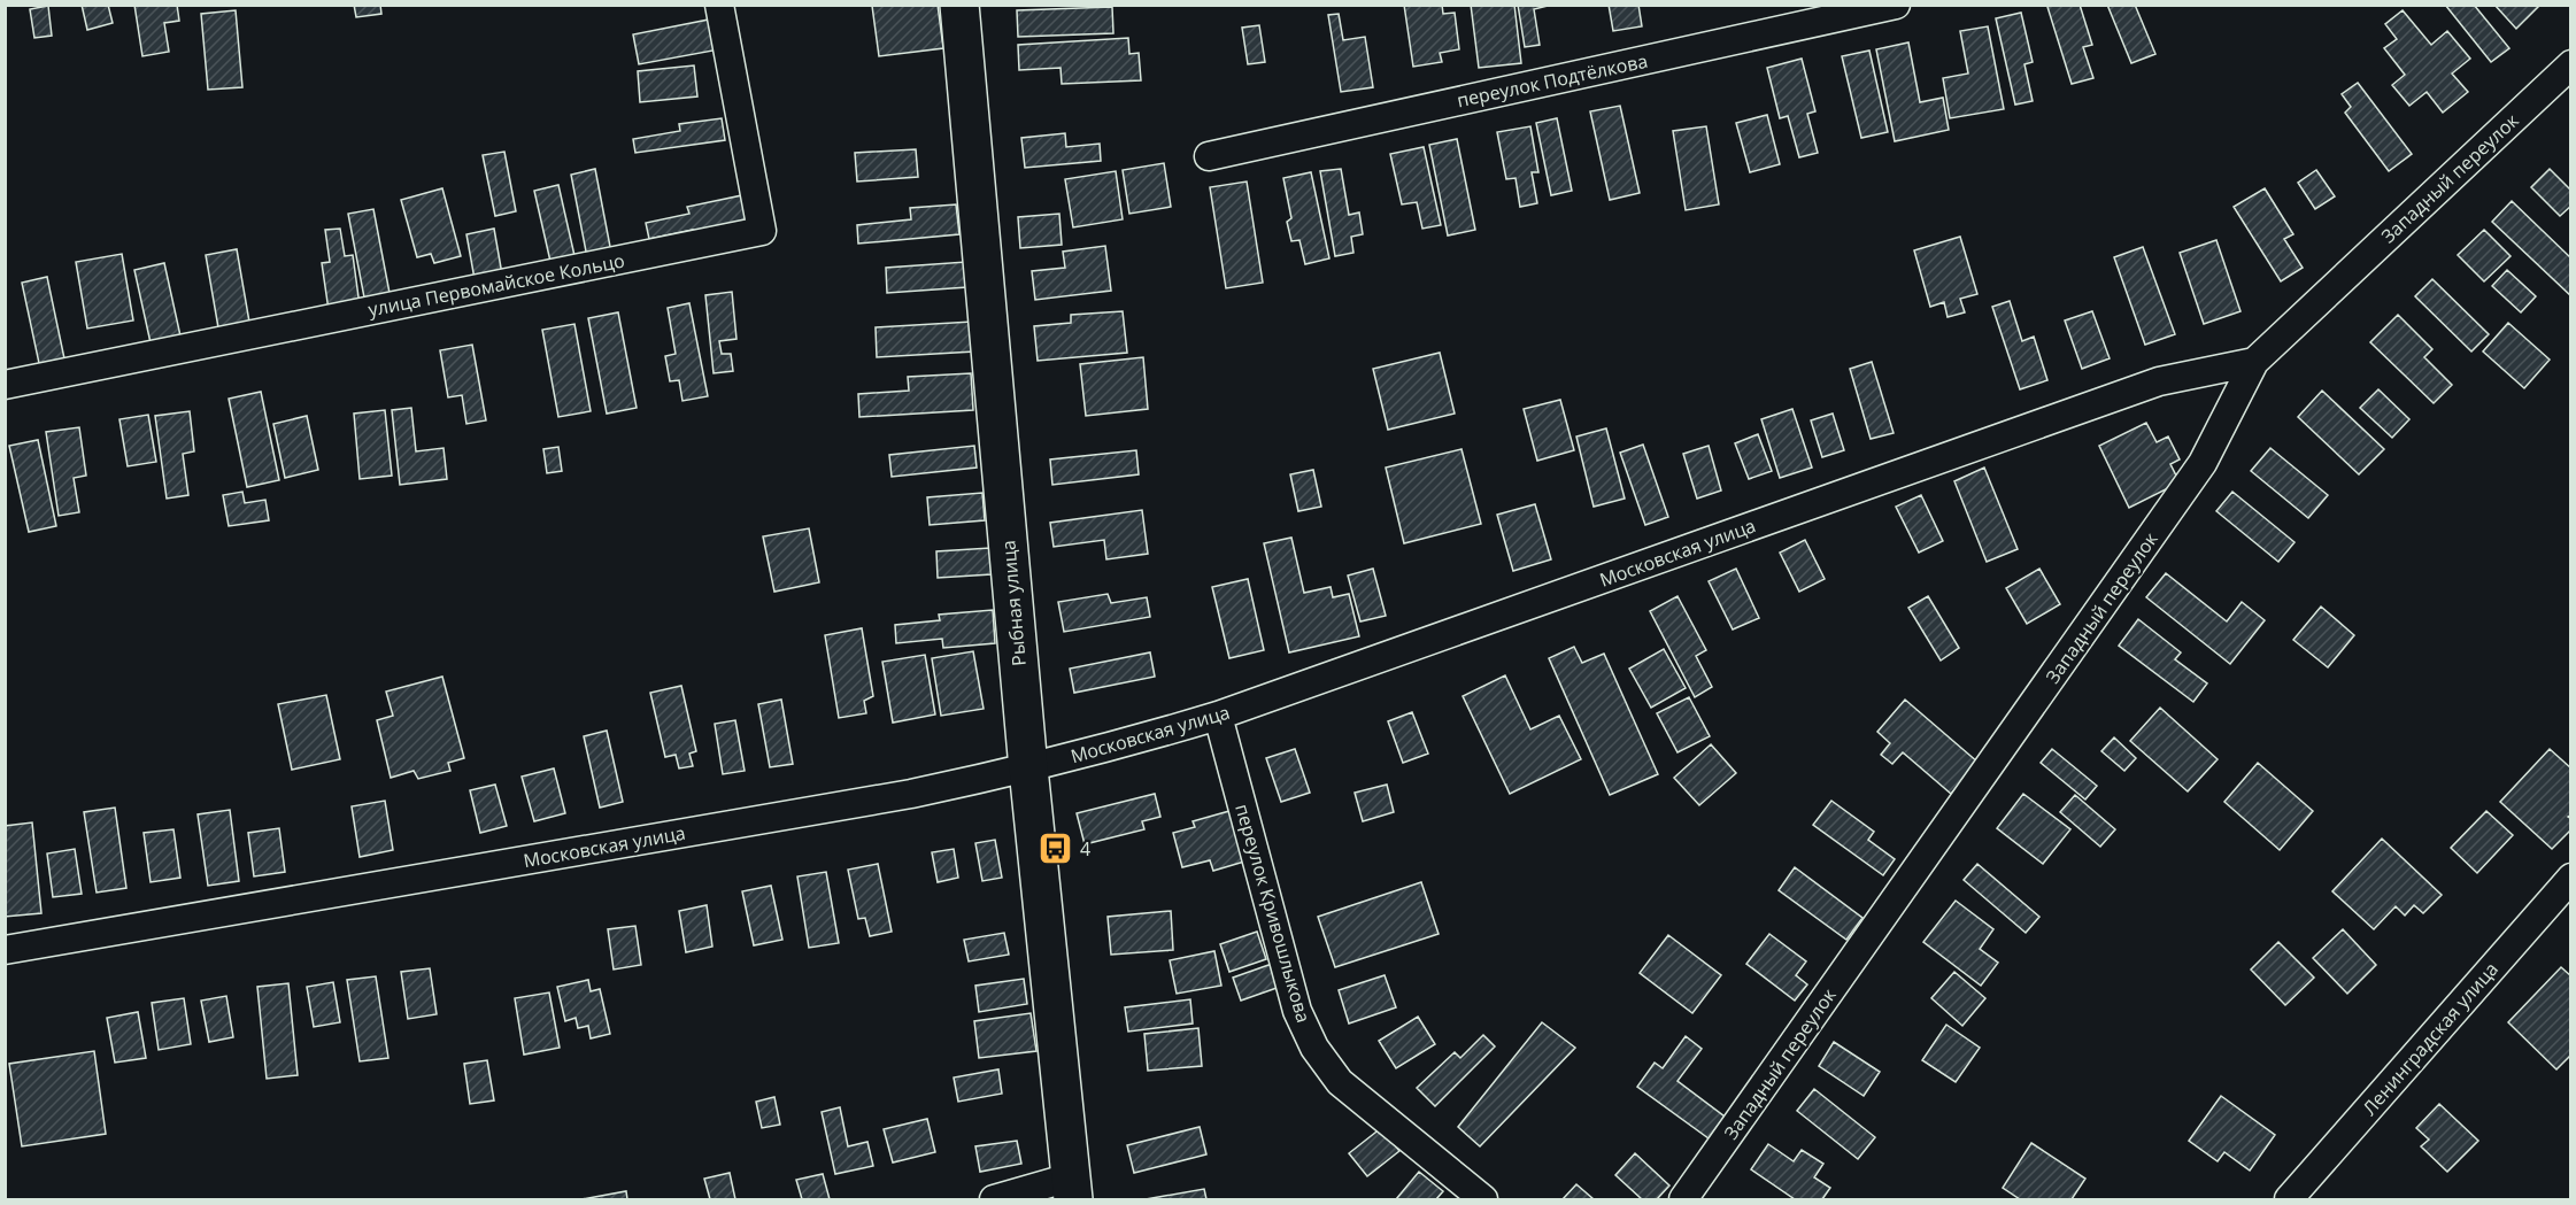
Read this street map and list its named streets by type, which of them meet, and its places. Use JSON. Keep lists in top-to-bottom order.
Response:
{
  "streets": {
    "street": [
      "переулок Подтёлкова",
      "Западный переулок",
      "улица Первомайское Кольцо",
      "Московская улица",
      "Рыбная улица",
      "переулок Кривошлыкова",
      "Ленинградская улица"
    ]
  },
  "crossings": [
    ["Западный переулок", "Московская улица"],
    ["Московская улица", "Рыбная улица"],
    ["Московская улица", "переулок Кривошлыкова"]
  ],
  "places": {
    "bus stop": ["4"]
  }
}
